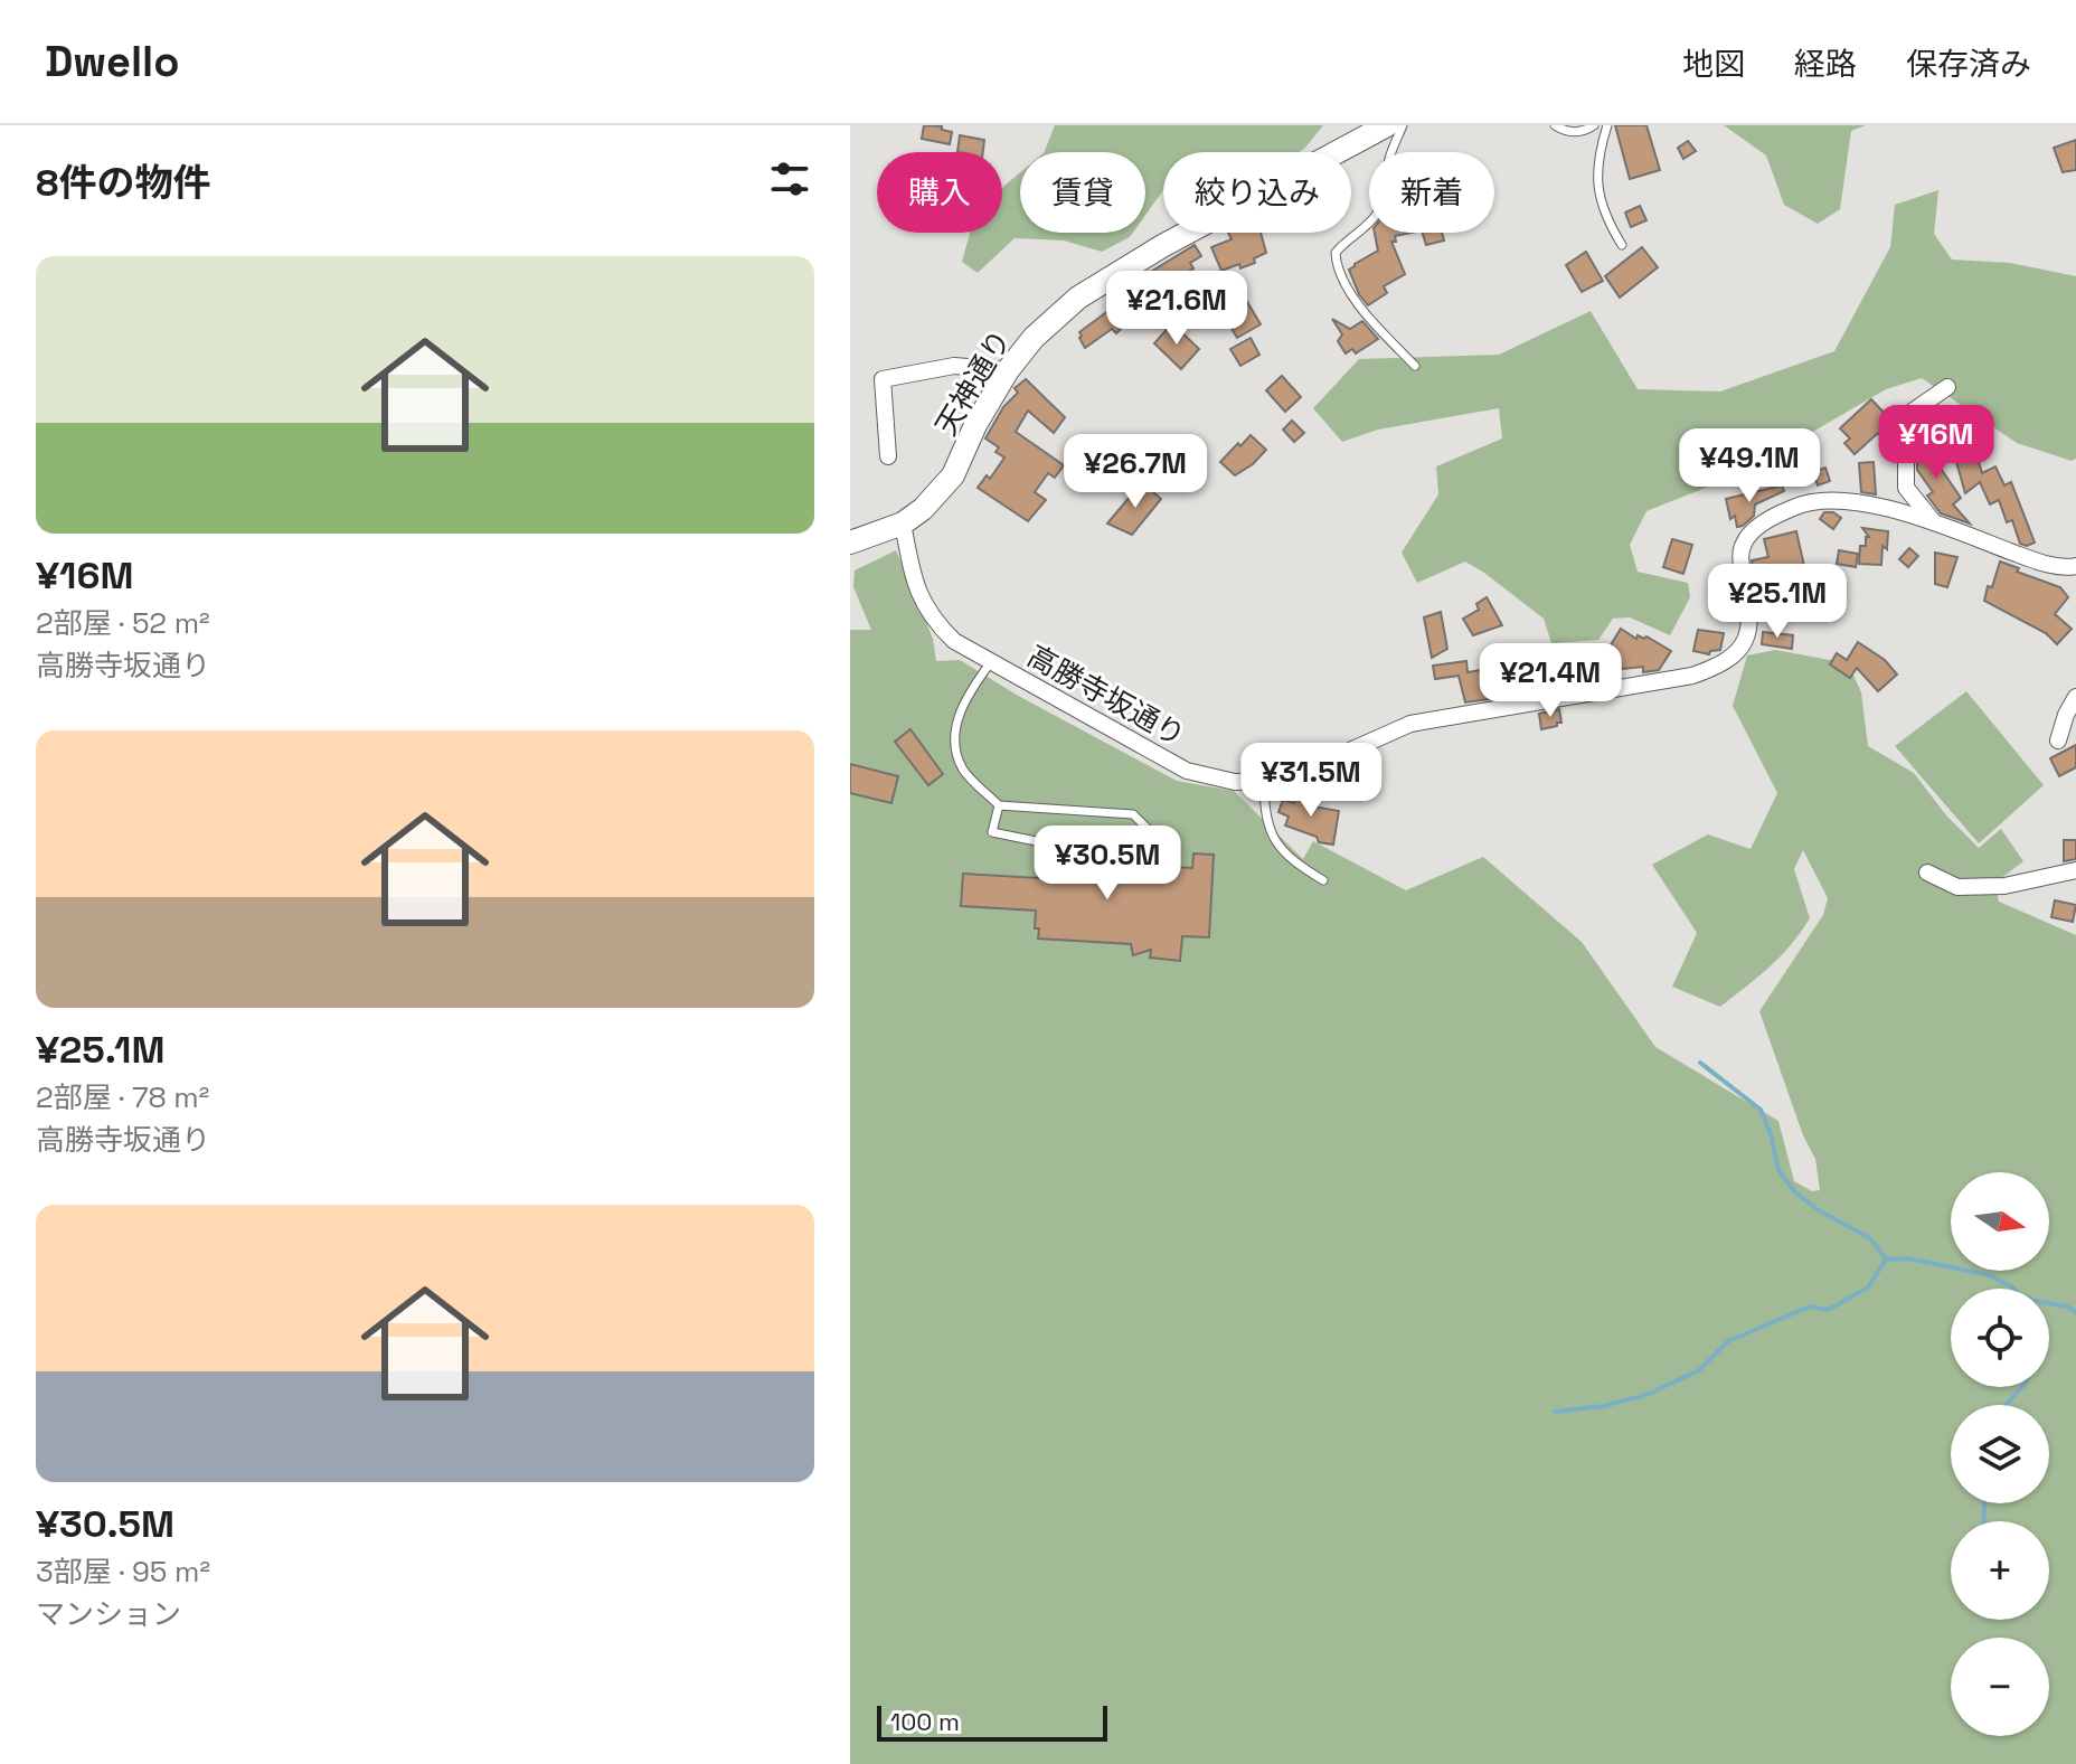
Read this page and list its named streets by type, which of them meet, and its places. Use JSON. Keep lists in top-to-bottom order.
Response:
{
  "streets": {
    "street": ["天神通り", "高勝寺坂通り"]
  },
  "crossings": [
    ["天神通り", "高勝寺坂通り"]
  ],
  "scale_bar": "100 m",
  "north": "right",
  "page": {
    "header": "Dwello",
    "nav": ["地図", "経路", "保存済み"],
    "heading": "8件の物件",
    "chip": [
      "購入",
      "賃貸",
      "絞り込み",
      "新着"
    ],
    "list": [
      {
        "name": "¥16M",
        "note": "2部屋 · 52 m² · 高勝寺坂通り"
      },
      {
        "name": "¥25.1M",
        "note": "2部屋 · 78 m² · 高勝寺坂通り"
      },
      {
        "name": "¥30.5M",
        "note": "3部屋 · 95 m² · マンション"
      }
    ],
    "price": [
      "¥21.6M",
      "¥16M",
      "¥49.1M",
      "¥26.7M",
      "¥25.1M",
      "¥21.4M",
      "¥31.5M",
      "¥30.5M"
    ],
    "map_buttons": ["+", "−"],
    "scale": "100 m"
  }
}
